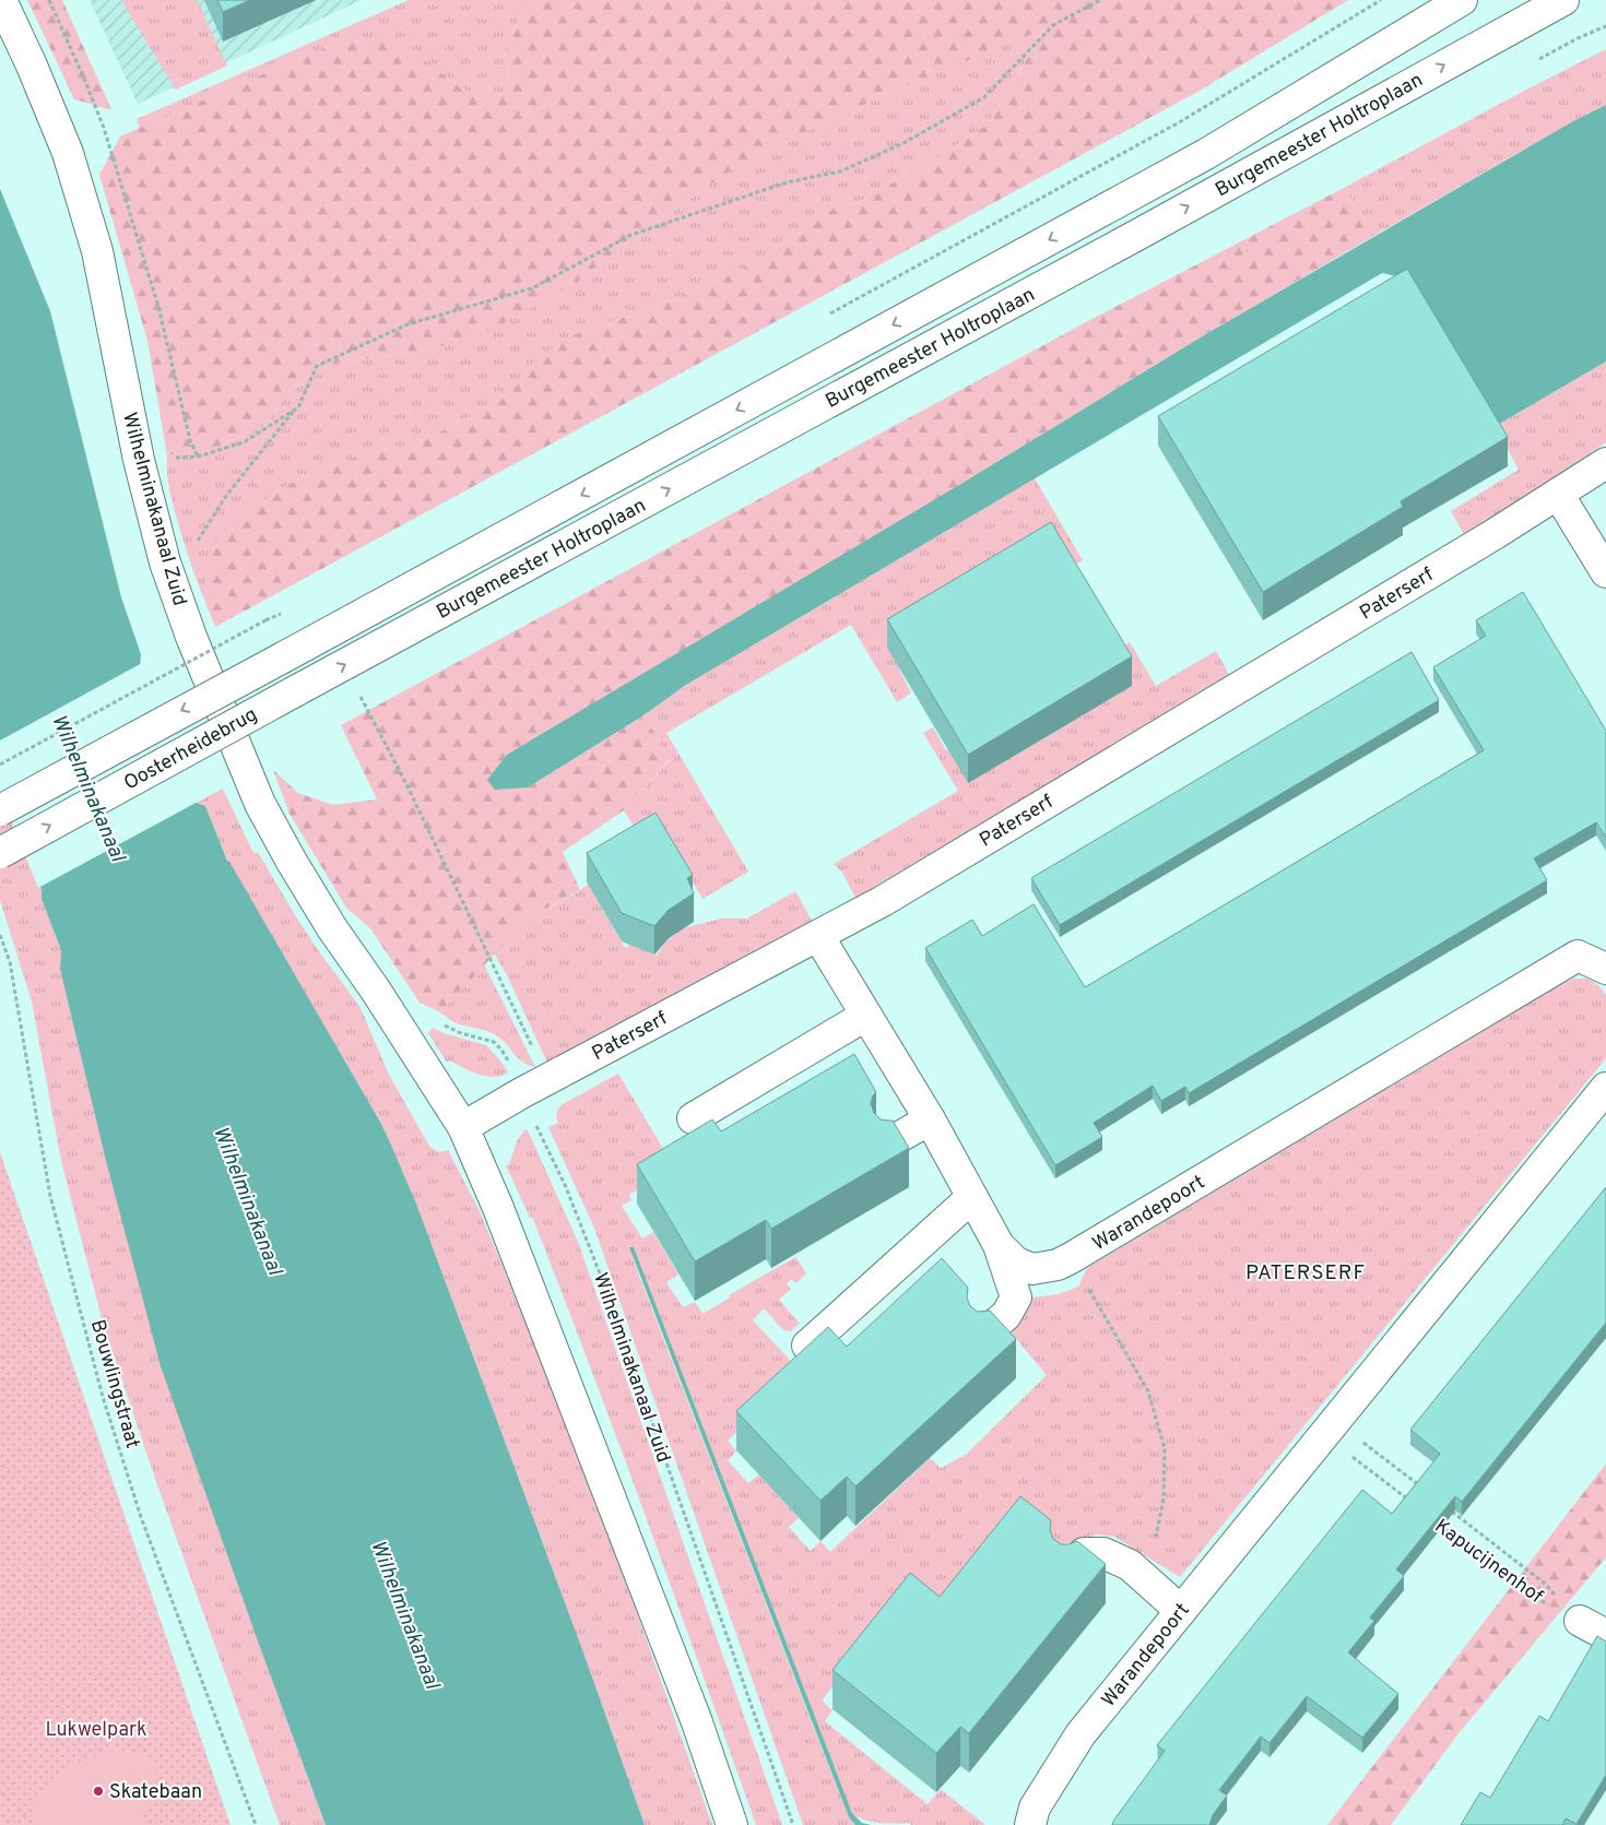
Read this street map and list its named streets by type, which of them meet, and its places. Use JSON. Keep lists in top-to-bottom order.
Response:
{
  "streets": {
    "street": [
      "Burgemeester Holtroplaan",
      "Wilhelminakanaal Zuid",
      "Paterserf",
      "Oosterheidebrug",
      "Warandepoort"
    ],
    "path": ["Bouwlingstraat", "Kapucijnenhof"]
  },
  "crossings": [
    ["Burgemeester Holtroplaan", "Oosterheidebrug"],
    ["Wilhelminakanaal Zuid", "Paterserf"],
    ["Paterserf", "Warandepoort"]
  ],
  "districts": ["PATERSERF"],
  "water": ["Wilhelminakanaal"],
  "parks": ["Lukwelpark"],
  "places": ["Skatebaan"]
}
